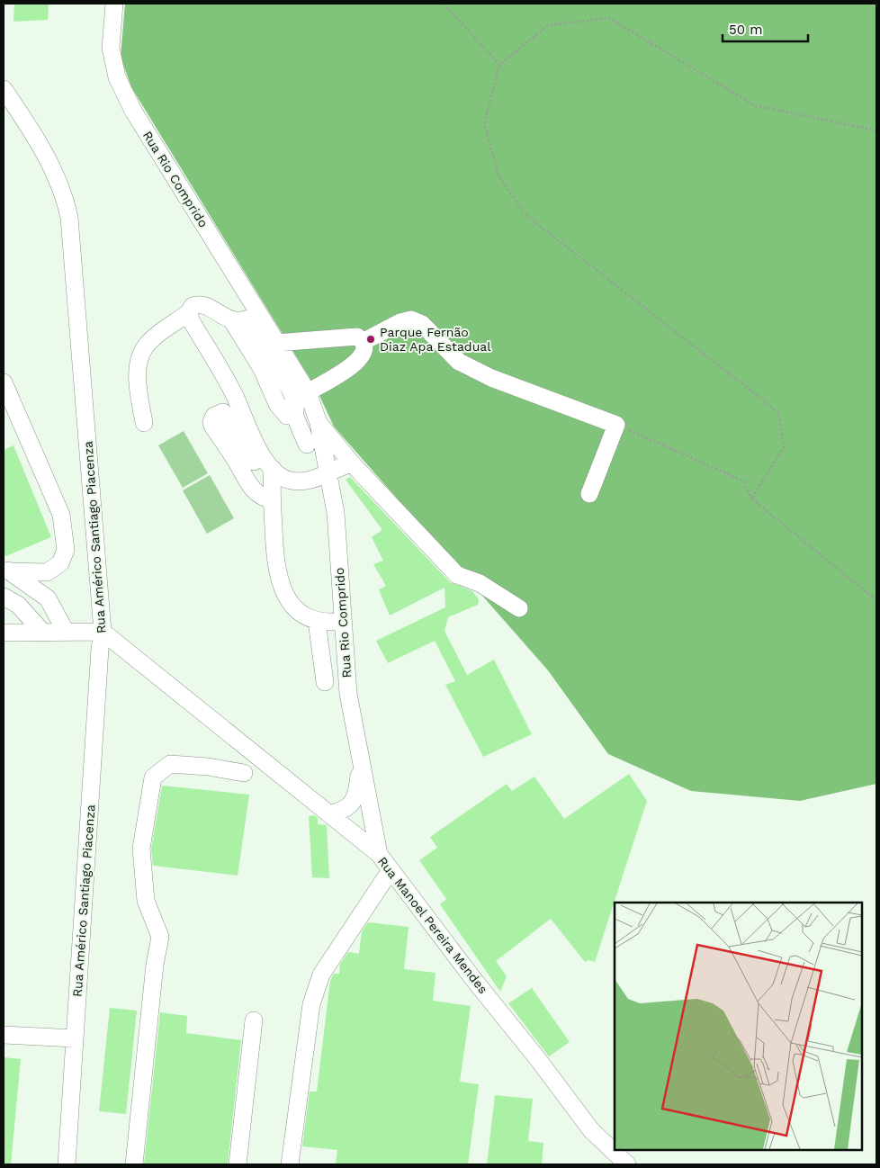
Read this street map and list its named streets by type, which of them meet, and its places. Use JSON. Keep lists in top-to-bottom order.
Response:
{
  "streets": {
    "street": ["Rua Rio Comprido", "Rua Américo Santiago Piacenza", "Rua Manoel Pereira Mendes"]
  },
  "crossings": [
    ["Rua Rio Comprido", "Rua Manoel Pereira Mendes"],
    ["Rua Américo Santiago Piacenza", "Rua Manoel Pereira Mendes"]
  ],
  "places": ["Parque Fernão Diaz Apa Estadual"],
  "scale_bar": "50 m"
}
